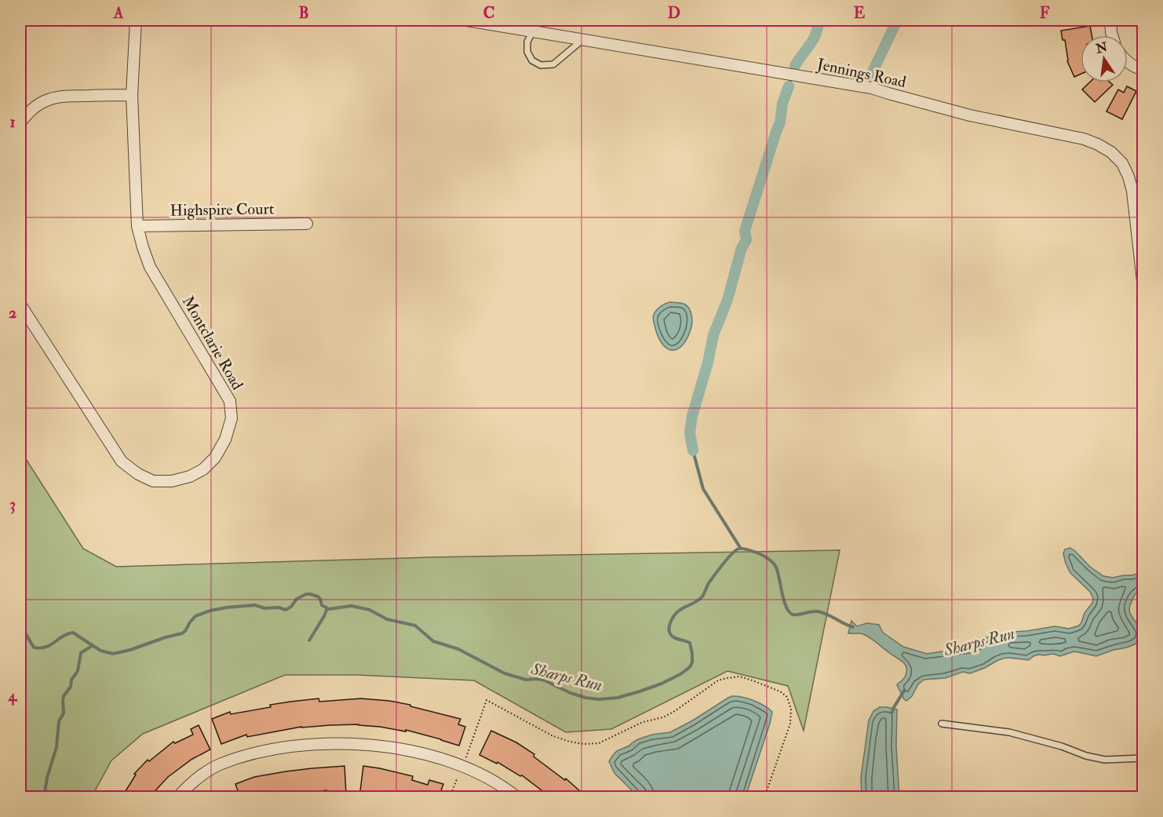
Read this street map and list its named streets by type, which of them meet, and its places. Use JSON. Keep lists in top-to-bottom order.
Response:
{
  "streets": {
    "street": ["Jennings Road", "Highspire Court", "Montclarie Road"]
  },
  "crossings": [
    ["Highspire Court", "Montclarie Road"]
  ],
  "water": ["Sharps Run"],
  "north": "top",
  "grid": {
    "columns": [
      "A",
      "B",
      "C",
      "D",
      "E",
      "F"
    ],
    "rows": [
      "1",
      "2",
      "3",
      "4"
    ]
  }
}
